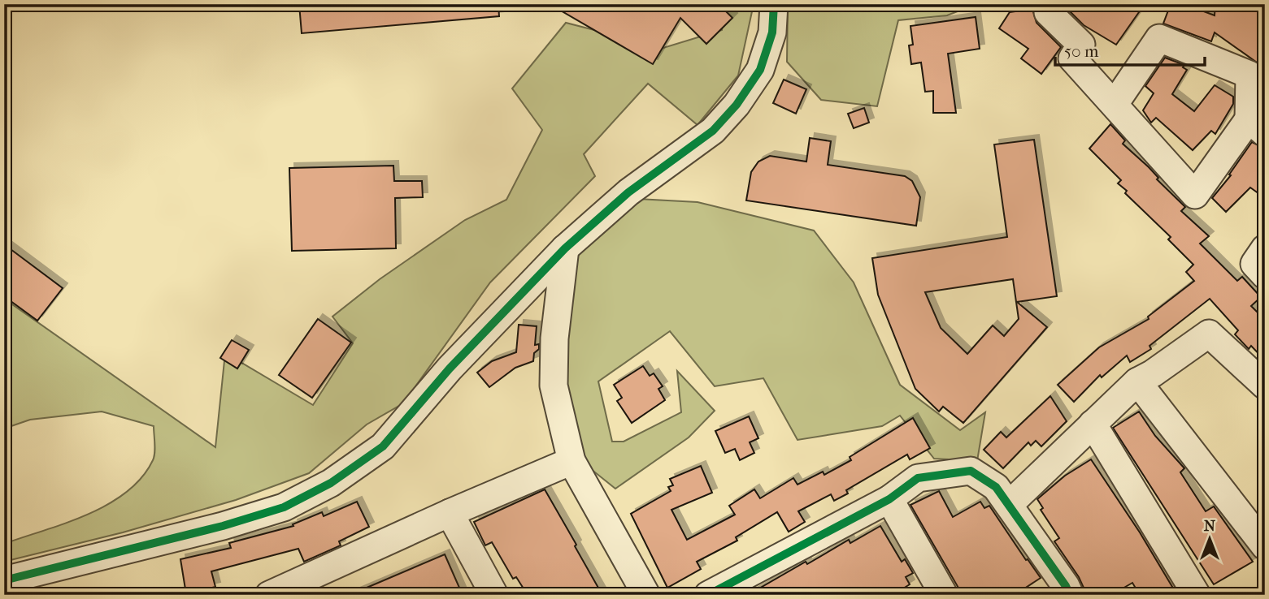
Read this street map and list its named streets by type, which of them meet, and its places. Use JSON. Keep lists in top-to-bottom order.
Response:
{
  "scale_bar": "50 m",
  "north": "top"
}
